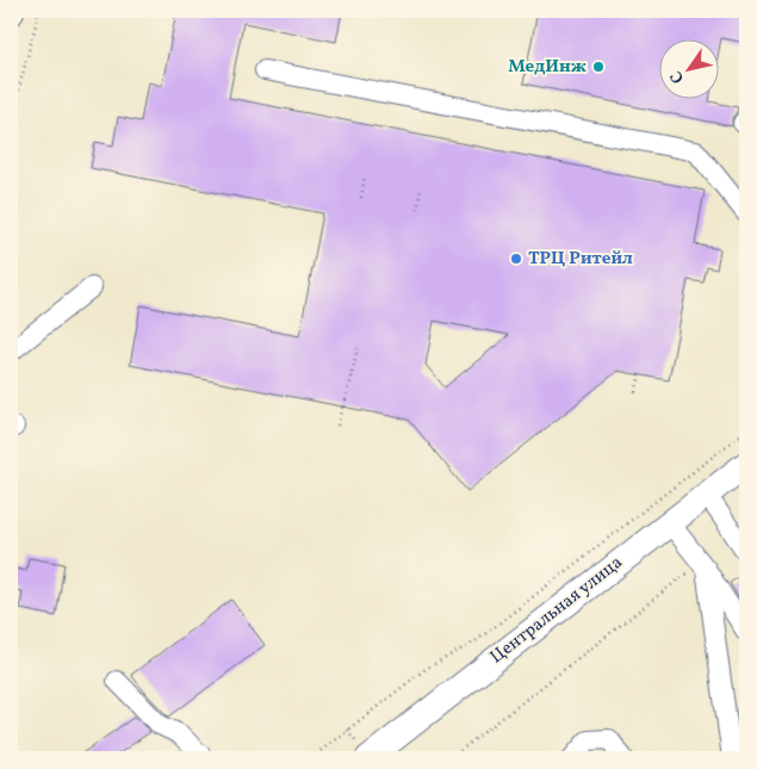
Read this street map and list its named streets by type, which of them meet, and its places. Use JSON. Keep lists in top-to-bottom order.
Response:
{
  "streets": {
    "main road": ["Центральная улица"]
  },
  "places": ["МедИнж", "ТРЦ Ритейл"],
  "north": "bottom left"
}
